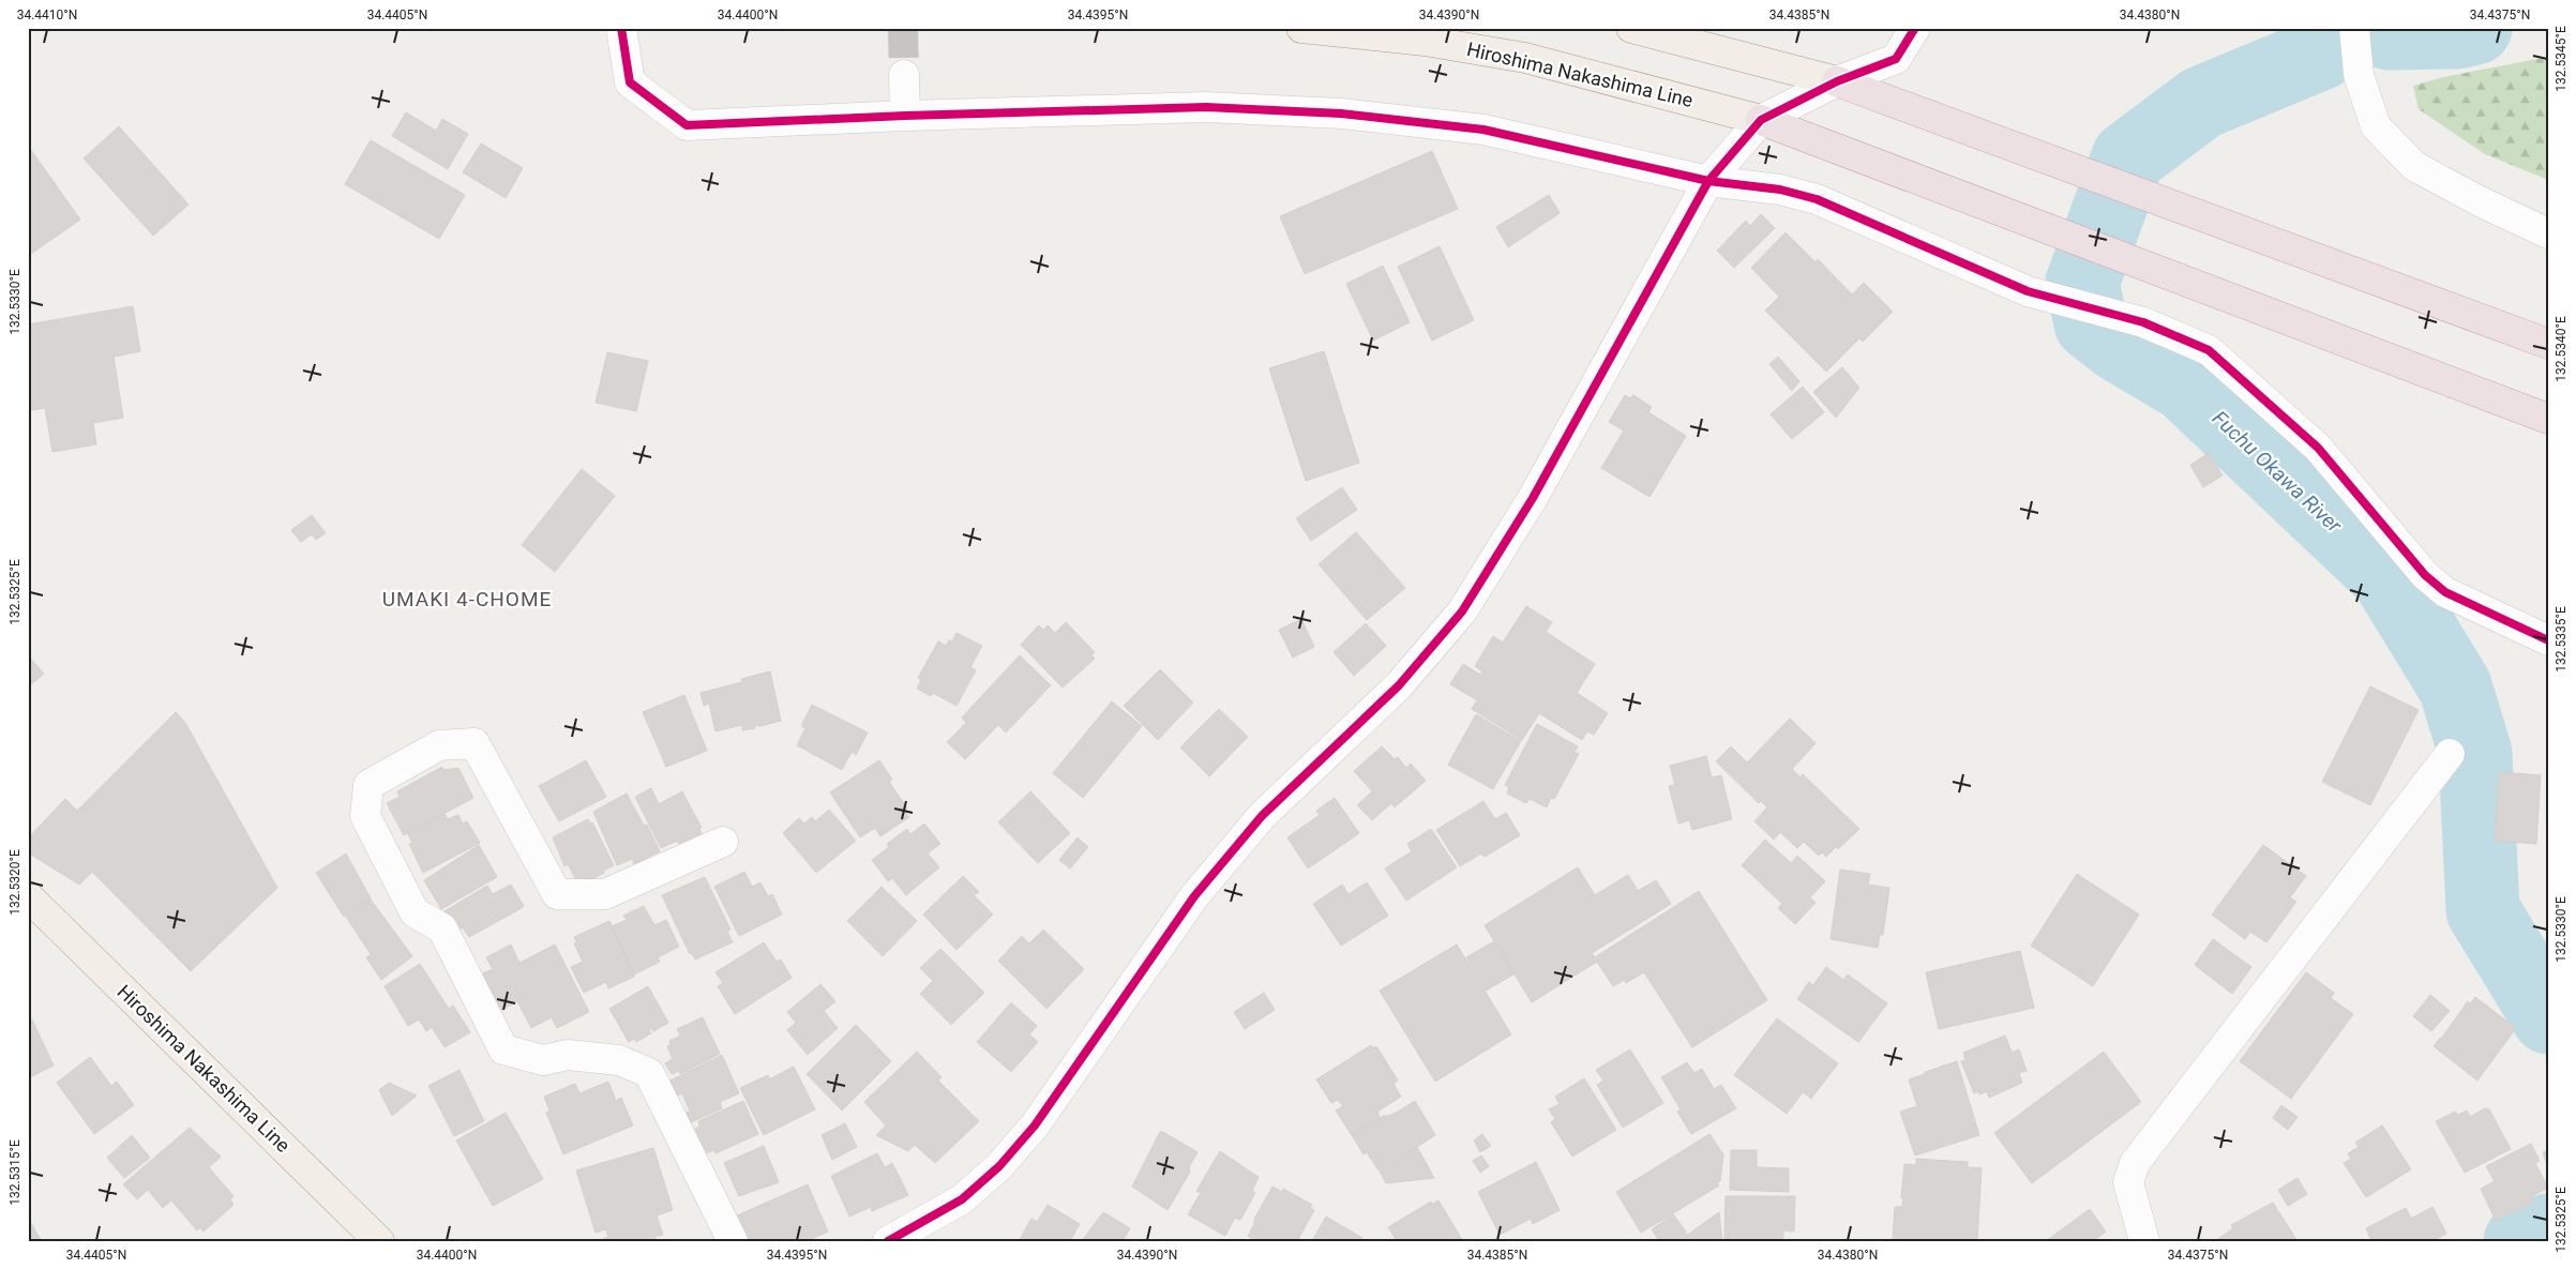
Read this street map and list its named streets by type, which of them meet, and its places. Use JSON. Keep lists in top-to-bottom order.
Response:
{
  "streets": {
    "main road": ["Hiroshima Nakashima Line"]
  },
  "districts": ["UMAKI 4-CHOME"],
  "water": ["Fuchu Okawa River"],
  "coordinates": [
    "34.4410°N",
    "34.4405°N",
    "34.4400°N",
    "34.4395°N",
    "34.4390°N",
    "34.4385°N",
    "34.4380°N",
    "34.4375°N",
    "132.5345°E",
    "132.5330°E",
    "132.5340°E",
    "132.5325°E",
    "132.5335°E",
    "132.5320°E",
    "132.5315°E"
  ]
}
